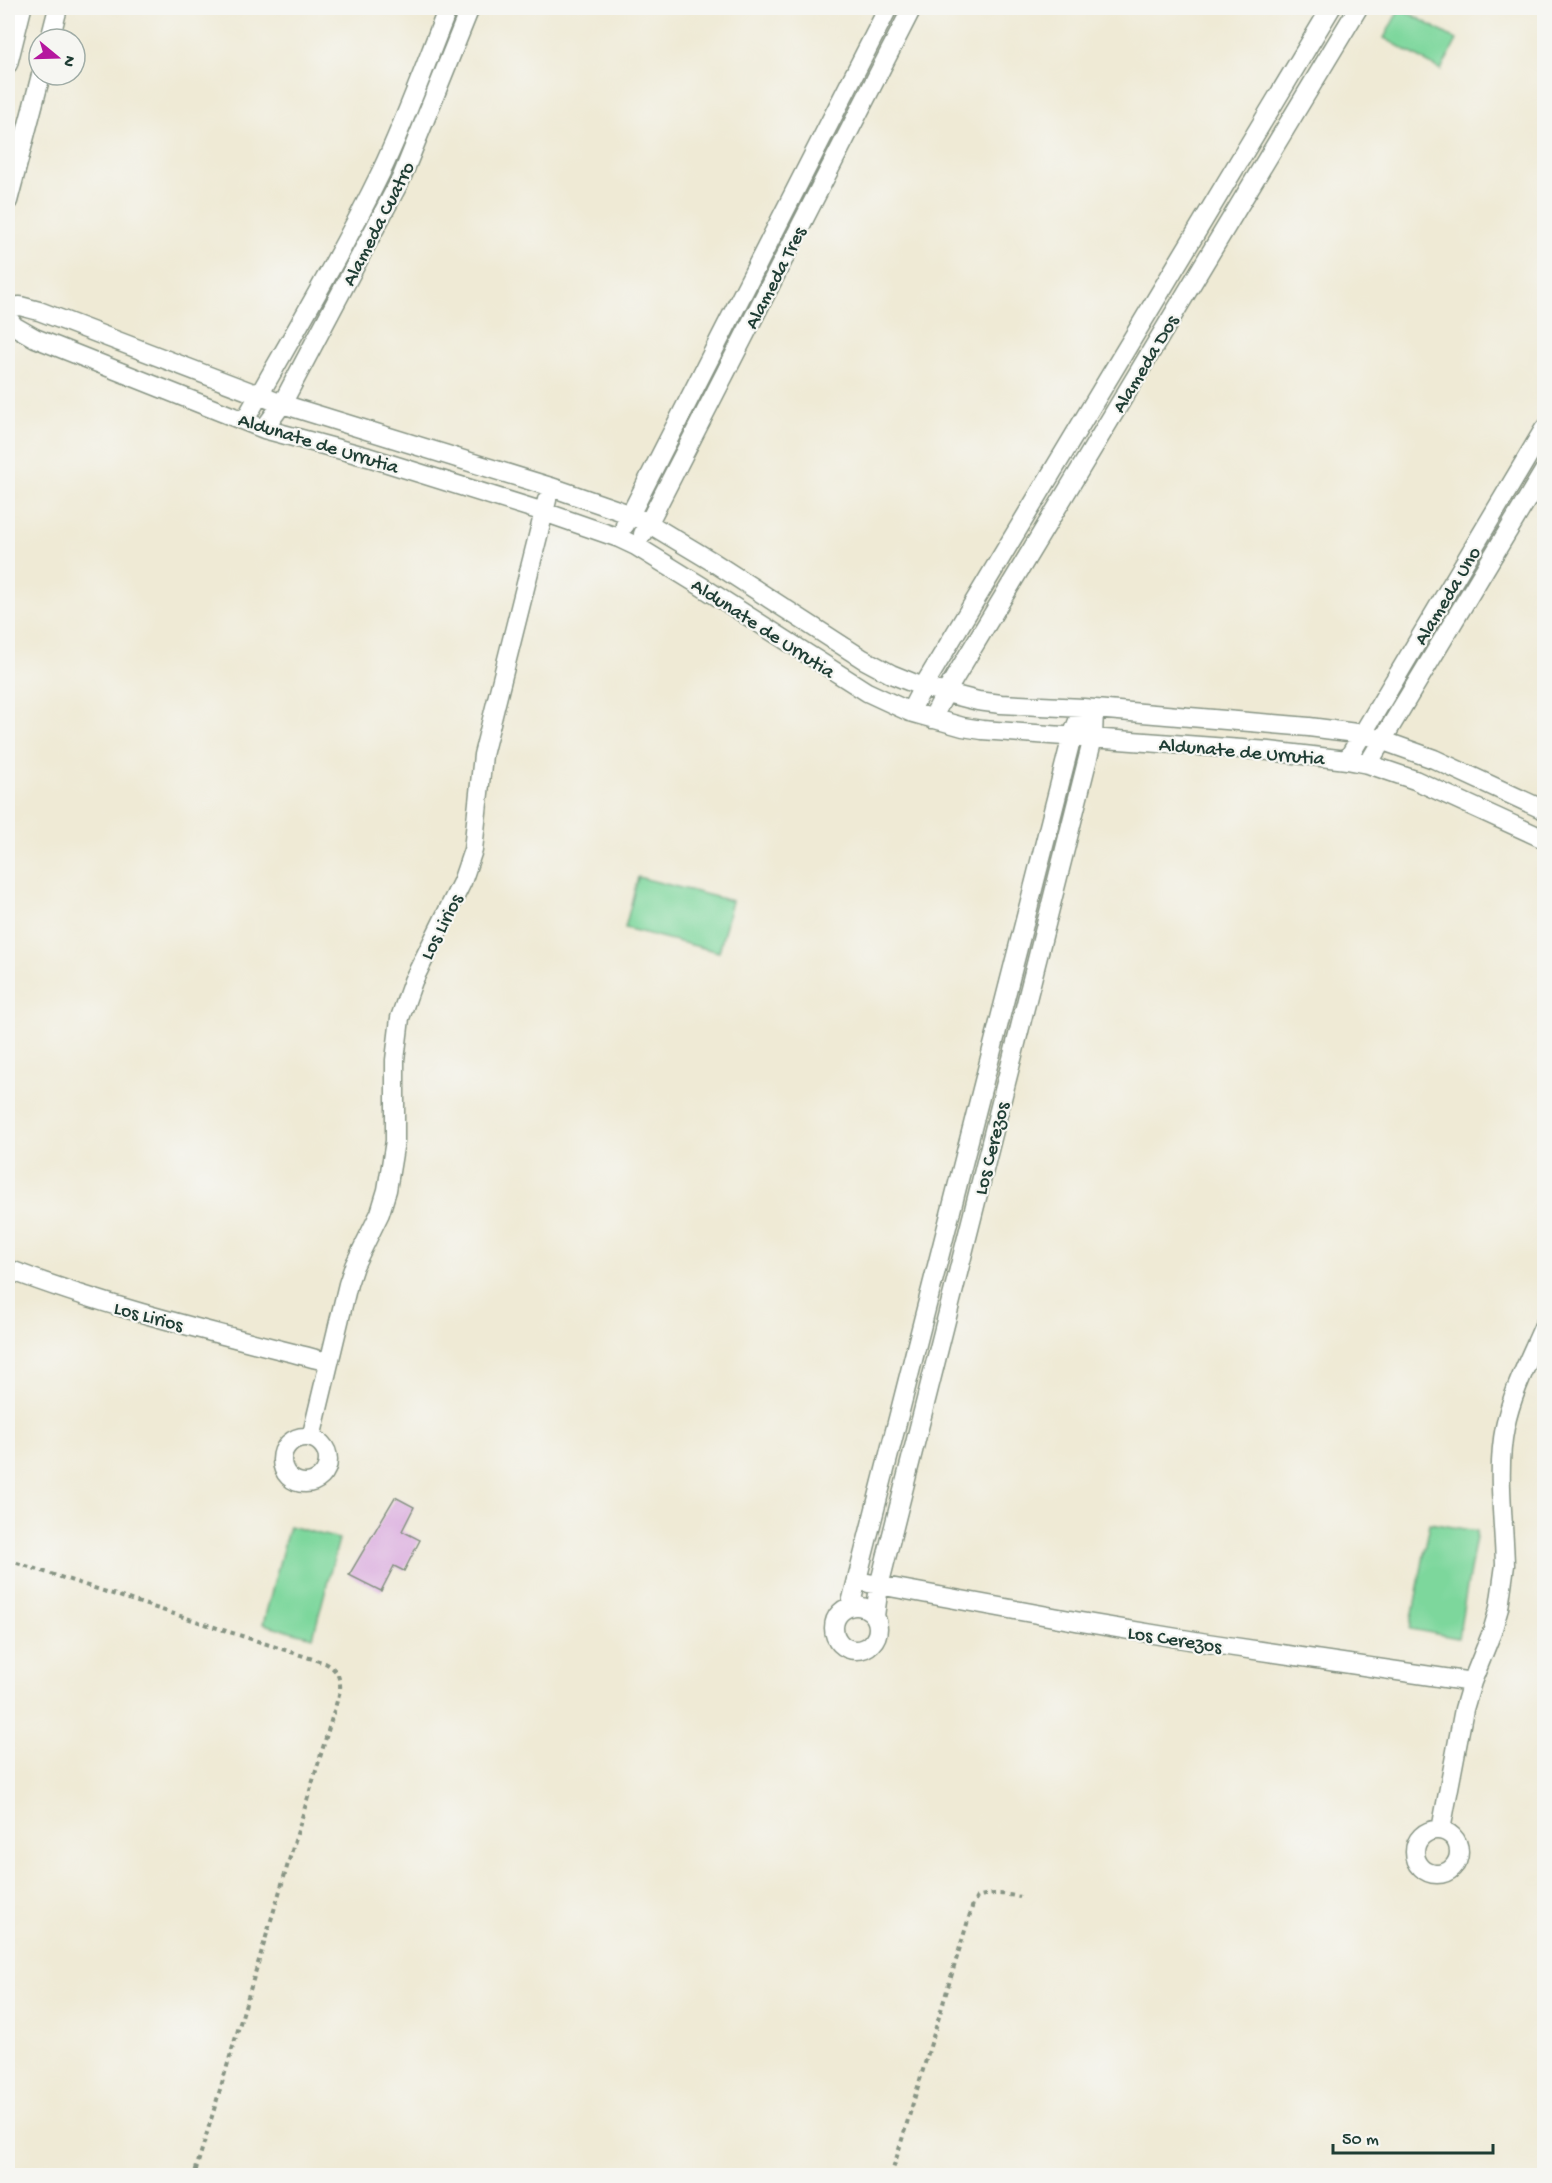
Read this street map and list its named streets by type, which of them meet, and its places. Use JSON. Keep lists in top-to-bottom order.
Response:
{
  "streets": {
    "street": [
      "Alameda Cuatro",
      "Alameda Tres",
      "Alameda Dos",
      "Aldunate de Urrutia",
      "Alameda Uno",
      "Los Lirios",
      "Los Cerezos"
    ]
  },
  "crossings": [
    ["Alameda Cuatro", "Aldunate de Urrutia"],
    ["Alameda Tres", "Aldunate de Urrutia"],
    ["Alameda Dos", "Aldunate de Urrutia"],
    ["Aldunate de Urrutia", "Alameda Uno"],
    ["Aldunate de Urrutia", "Los Lirios"],
    ["Aldunate de Urrutia", "Los Cerezos"]
  ],
  "scale_bar": "50 m",
  "north": "right"
}
